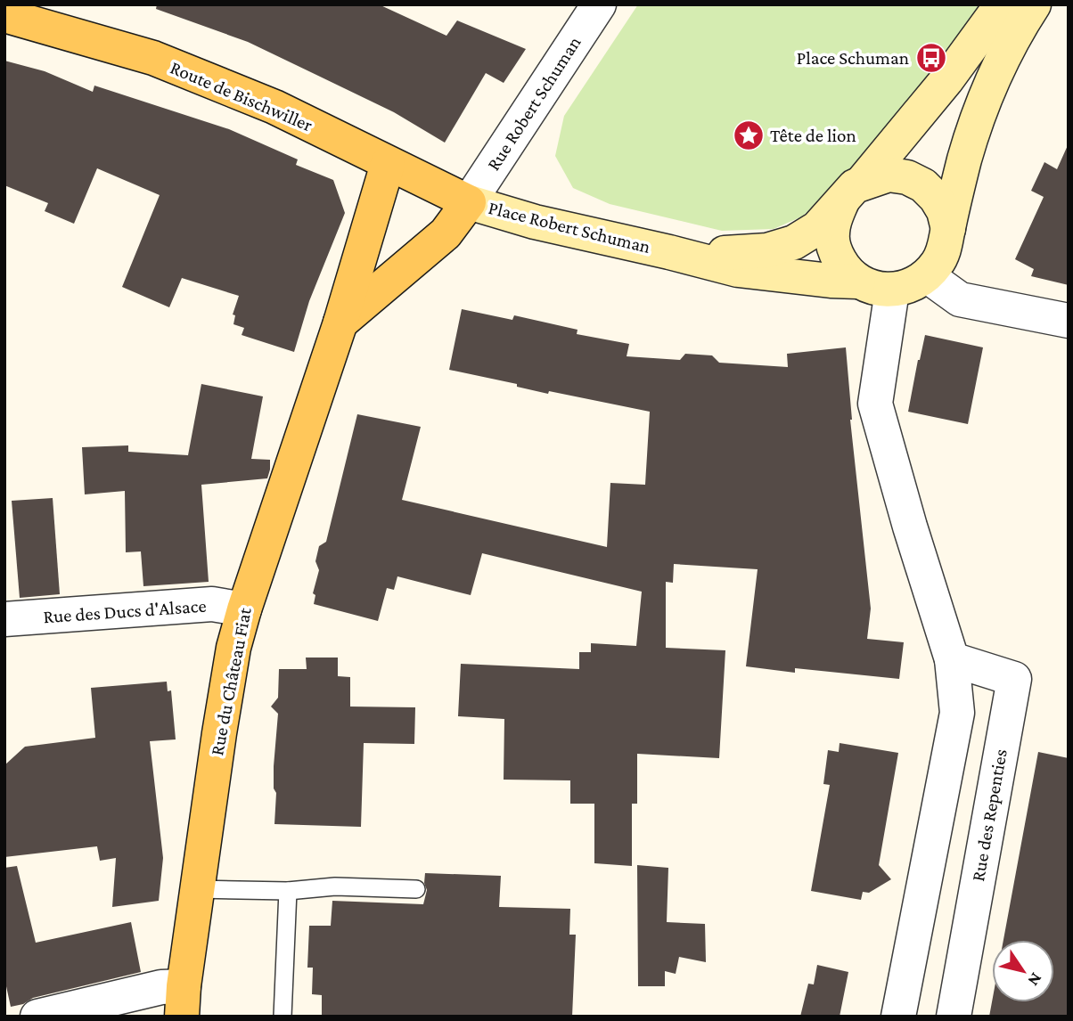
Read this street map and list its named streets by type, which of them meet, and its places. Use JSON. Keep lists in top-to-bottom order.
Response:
{
  "streets": {
    "main road": ["Route de Bischwiller", "Rue du Château Fiat"],
    "street": [
      "Rue Robert Schuman",
      "Place Robert Schuman",
      "Rue des Ducs d'Alsace",
      "Rue des Repenties"
    ]
  },
  "crossings": [
    ["Route de Bischwiller", "Rue Robert Schuman"],
    ["Route de Bischwiller", "Place Robert Schuman"],
    ["Route de Bischwiller", "Rue du Château Fiat"],
    ["Rue Robert Schuman", "Place Robert Schuman"],
    ["Rue des Ducs d'Alsace", "Rue du Château Fiat"]
  ],
  "places": {
    "bus stop": ["Place Schuman"],
    "place": ["Tête de lion"]
  },
  "north": "bottom right"
}
